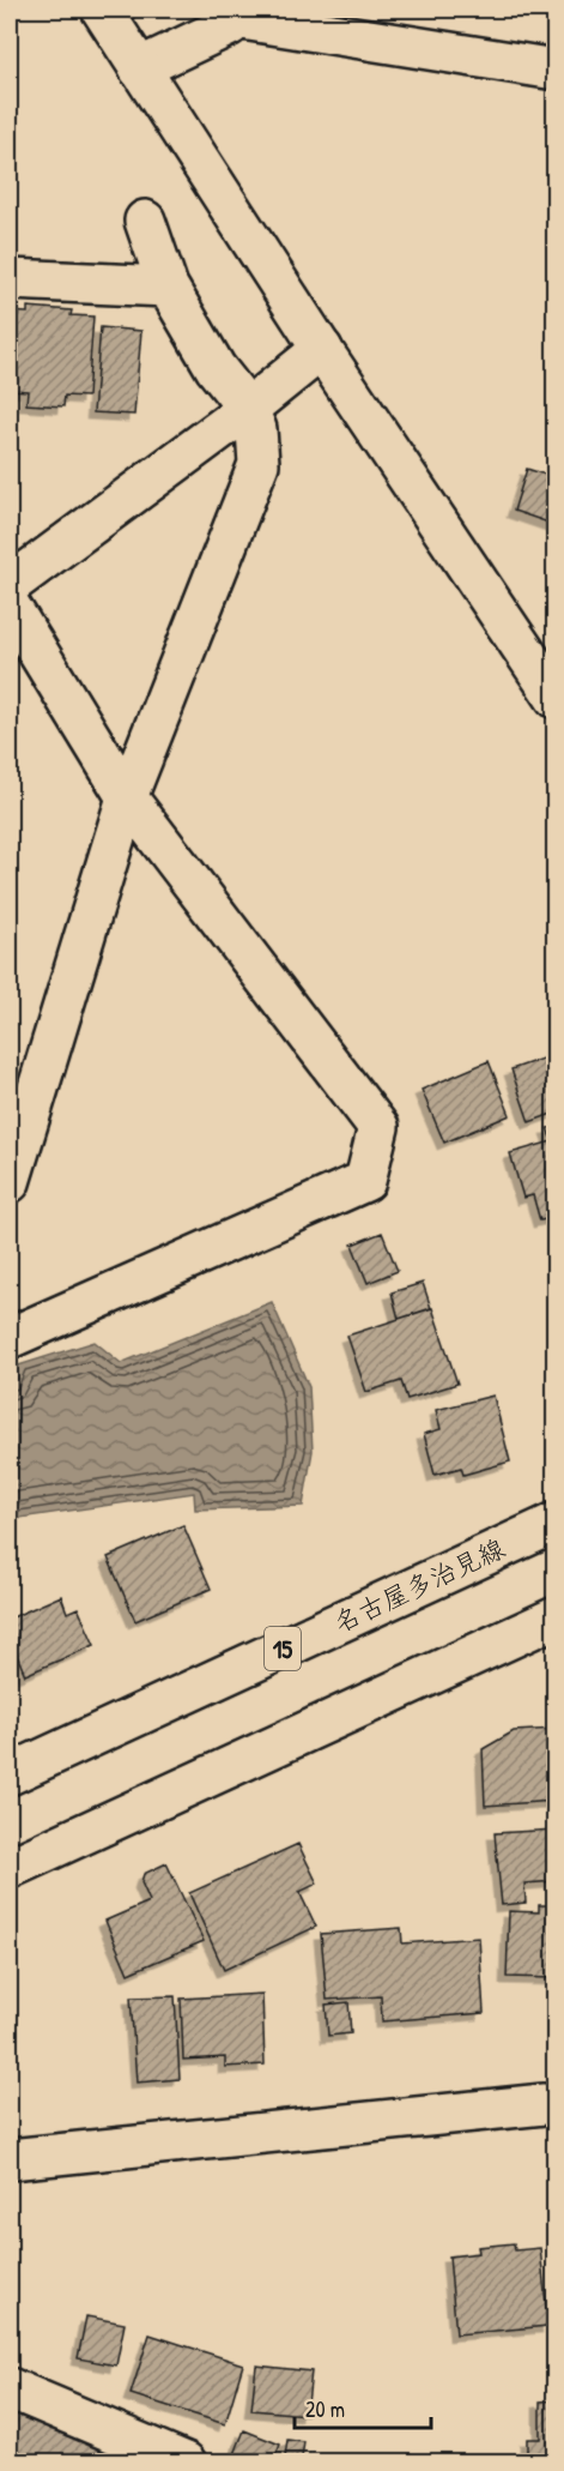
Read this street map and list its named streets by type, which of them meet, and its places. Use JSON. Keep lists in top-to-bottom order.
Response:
{
  "streets": {
    "street": ["名古屋多治見線", "15"]
  },
  "scale_bar": "20 m"
}
